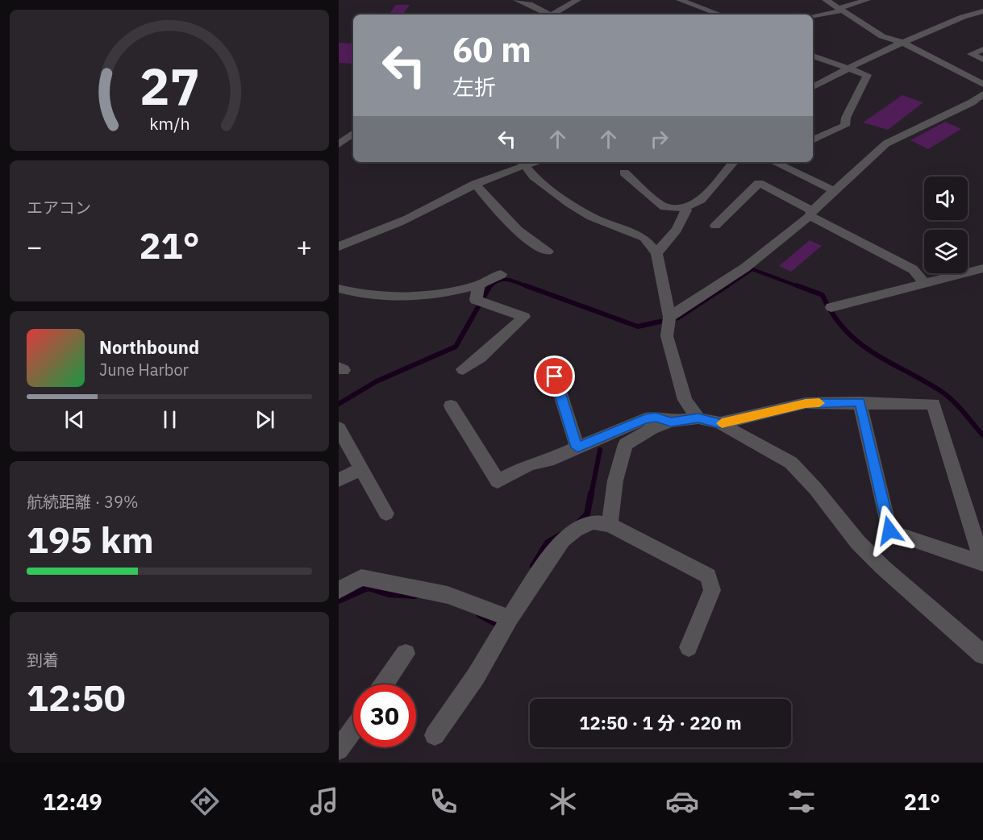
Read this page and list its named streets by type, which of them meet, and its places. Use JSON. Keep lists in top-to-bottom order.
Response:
{
  "page": {
    "turn": ["60 m", "左折"],
    "tile": [
      "エアコン",
      ["航続距離 · 39%", "195 km"],
      ["到着", "12:50"]
    ],
    "heat": ["−", "21°", "+"],
    "song": ["Northbound", "June Harbor"],
    "limit": "30",
    "trip": "12:50 · 1 分 · 220 m",
    "tabs": ["12:49", "21°"],
    "gauge": ["27", "km/h"]
  }
}
